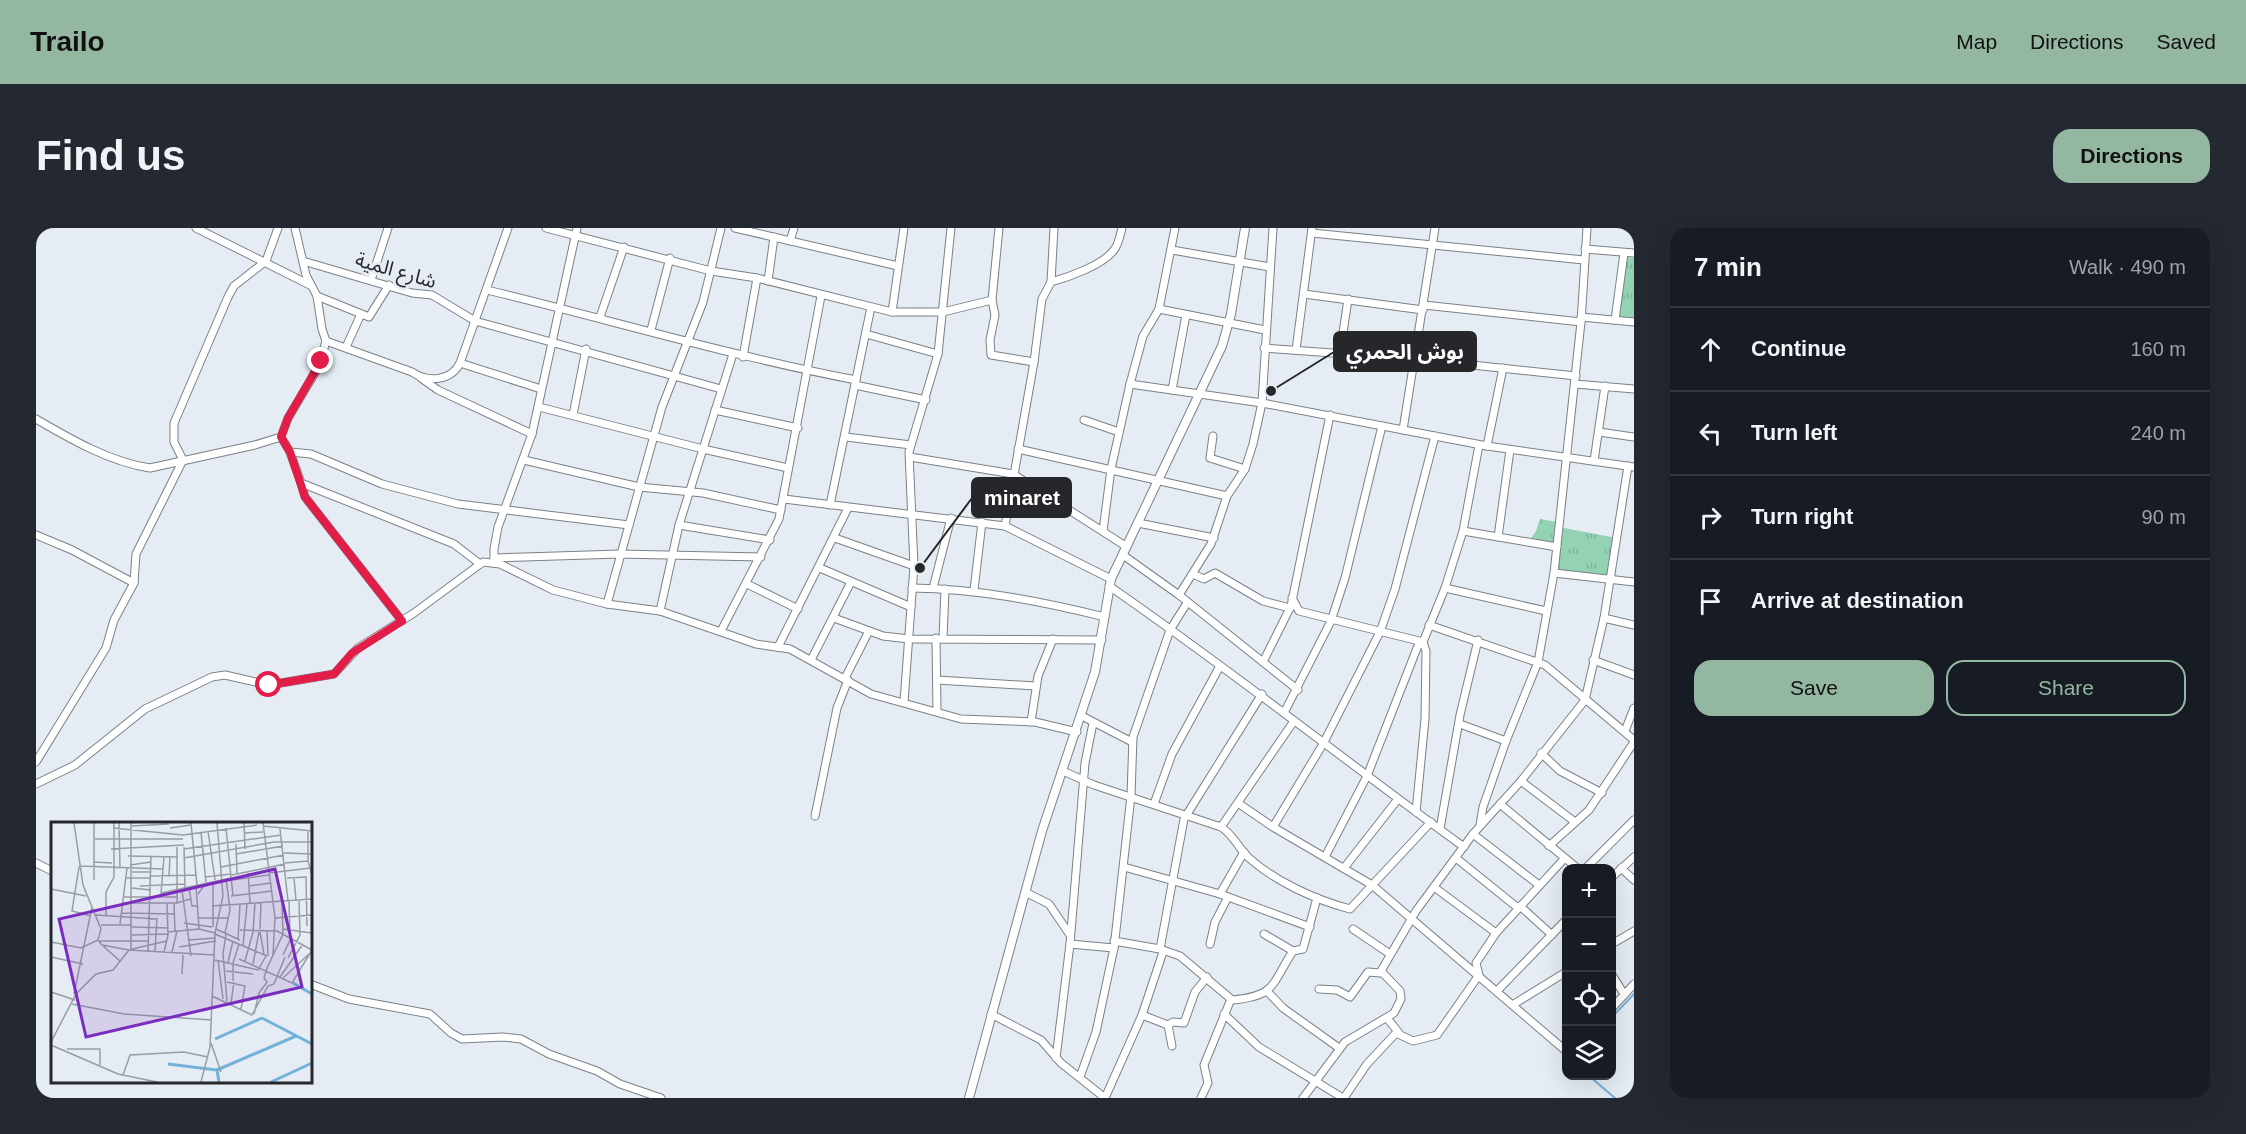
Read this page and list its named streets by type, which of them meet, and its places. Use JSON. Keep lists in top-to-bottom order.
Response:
{
  "streets": {
    "street": ["شارع المية"]
  },
  "places": ["بوش الحمري", "minaret"],
  "page": {
    "header": "Trailo",
    "nav": ["Map", "Directions", "Saved"],
    "buttons": [
      "Directions",
      ["Save", "Share"]
    ],
    "title": "Find us",
    "heading": ["7 min", "Walk · 490 m"],
    "list": [
      ["Continue", "160 m"],
      ["Turn left", "240 m"],
      ["Turn right", "90 m"],
      "Arrive at destination"
    ],
    "map_buttons": ["+", "−"]
  }
}
